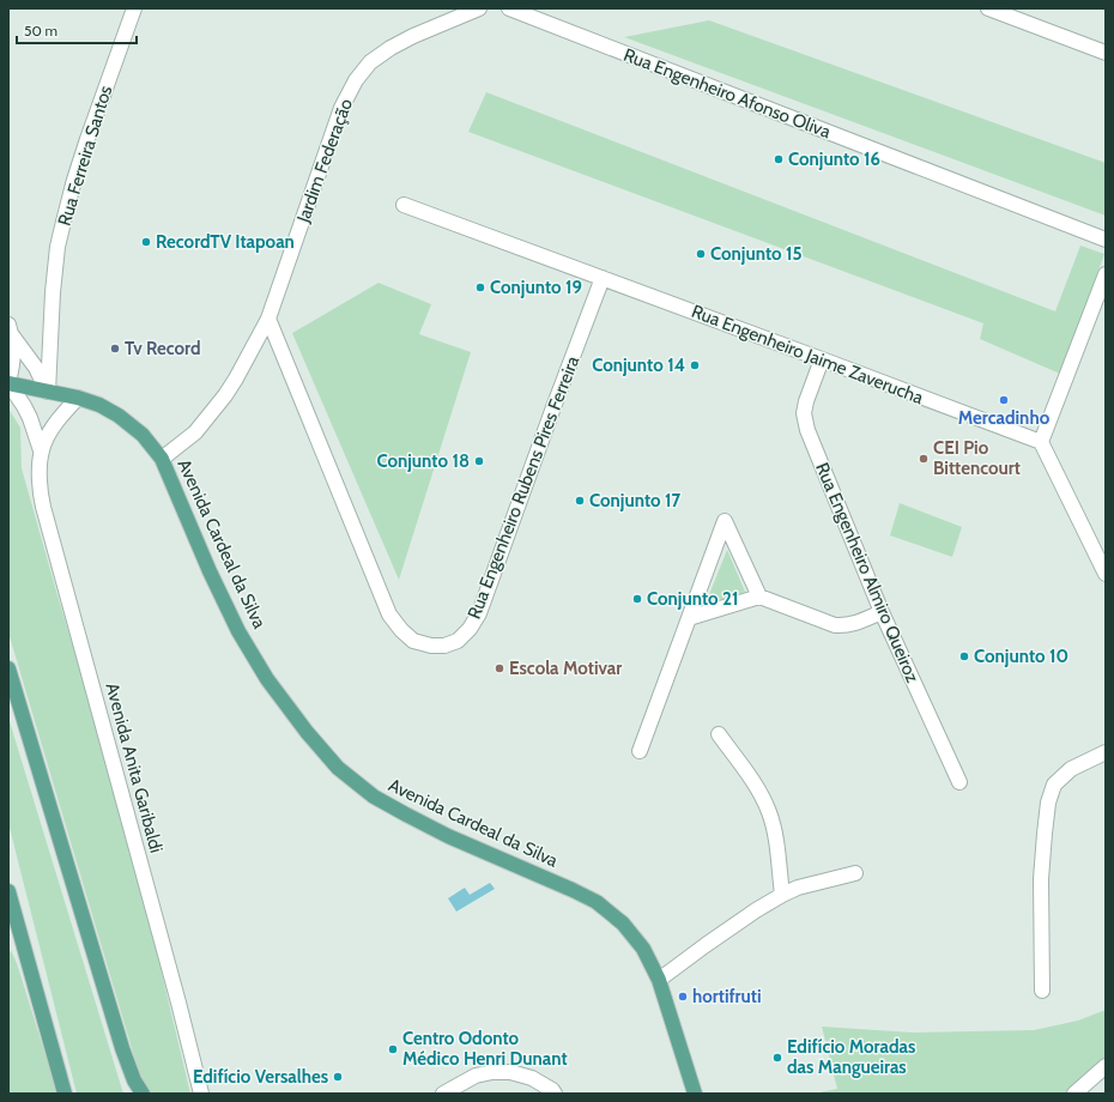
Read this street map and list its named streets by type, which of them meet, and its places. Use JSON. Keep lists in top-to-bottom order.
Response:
{
  "streets": {
    "main road": ["Avenida Cardeal da Silva"],
    "street": [
      "Rua Engenheiro Afonso Oliva",
      "Rua Ferreira Santos",
      "Jardim Federação",
      "Rua Engenheiro Jaime Zaverucha",
      "Rua Engenheiro Rubens Pires Ferreira",
      "Rua Engenheiro Almiro Queiroz",
      "Avenida Anita Garibaldi"
    ]
  },
  "crossings": [
    ["Rua Ferreira Santos", "Avenida Cardeal da Silva"],
    ["Jardim Federação", "Rua Engenheiro Rubens Pires Ferreira"],
    ["Jardim Federação", "Avenida Cardeal da Silva"],
    ["Rua Engenheiro Jaime Zaverucha", "Rua Engenheiro Rubens Pires Ferreira"],
    ["Rua Engenheiro Jaime Zaverucha", "Rua Engenheiro Almiro Queiroz"],
    ["Avenida Cardeal da Silva", "Avenida Anita Garibaldi"]
  ],
  "places": [
    "Conjunto 16",
    "RecordTV Itapoan",
    "Conjunto 15",
    "Conjunto 19",
    "Tv Record",
    "Conjunto 14",
    "Mercadinho",
    "CEI Pio Bittencourt",
    "Conjunto 18",
    "Conjunto 17",
    "Conjunto 21",
    "Conjunto 10",
    "Escola Motivar",
    "hortifruti",
    "Centro Odonto Médico Henri Dunant",
    "Edifício Moradas das Mangueiras",
    "Edifício Versalhes"
  ],
  "scale_bar": "50 m"
}
